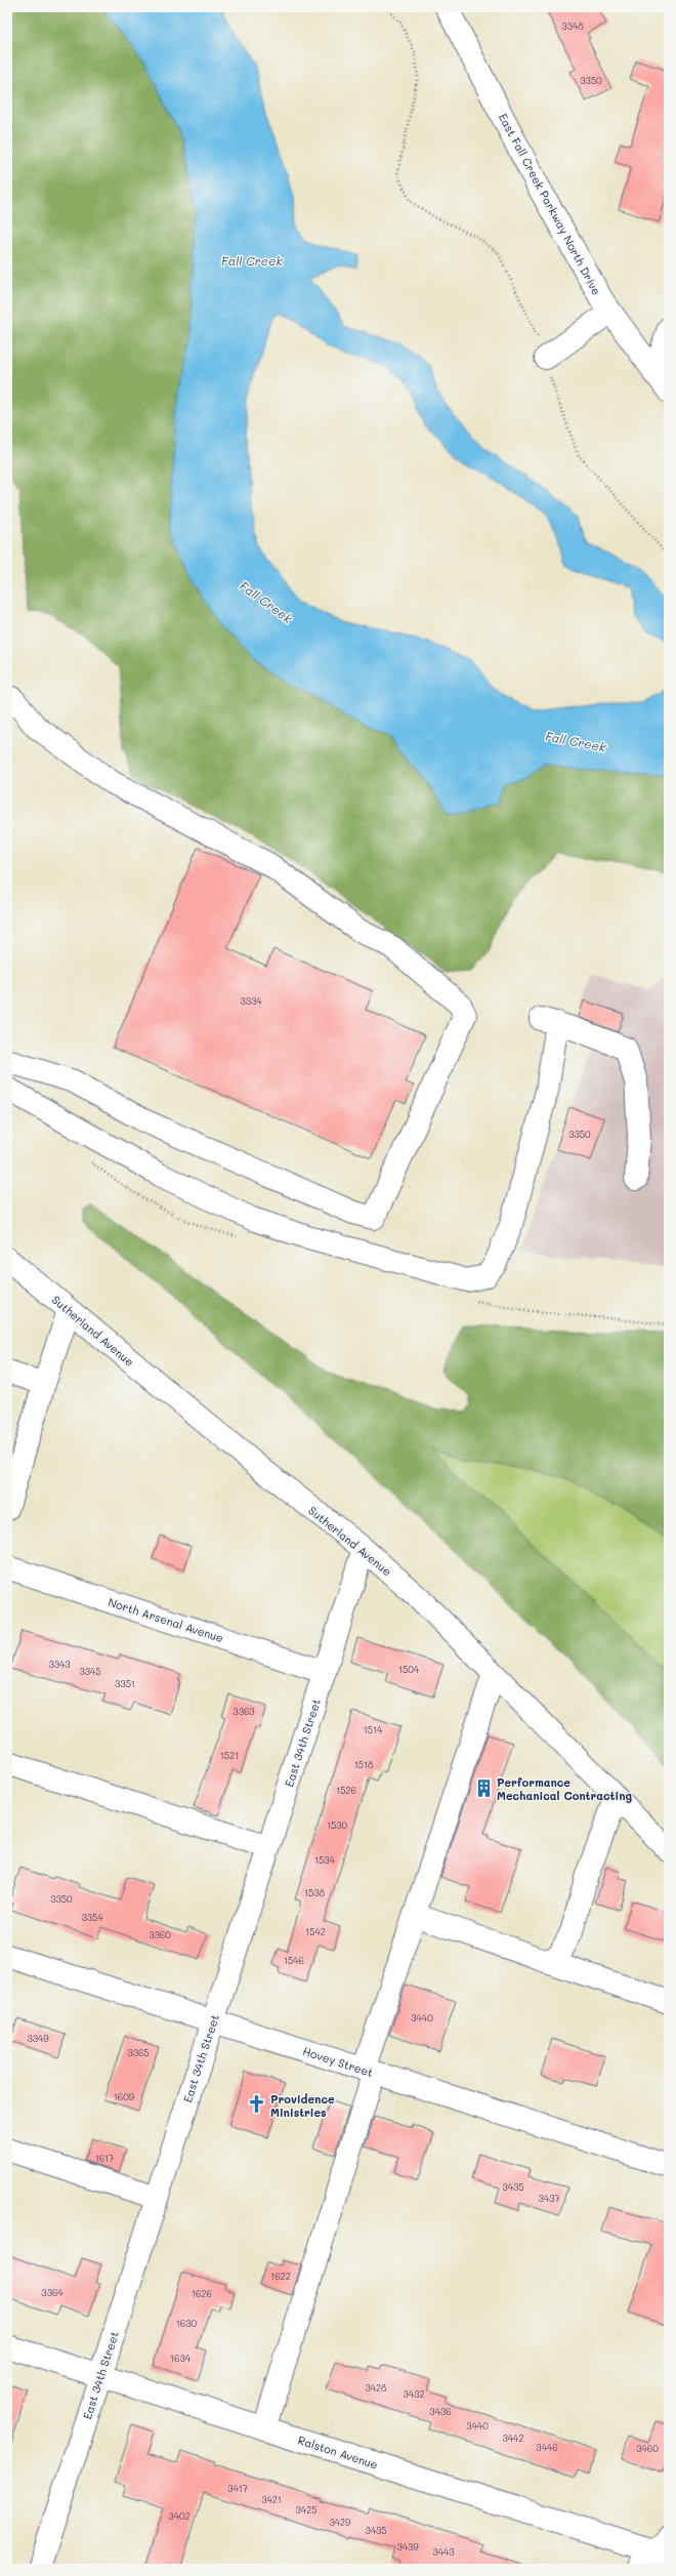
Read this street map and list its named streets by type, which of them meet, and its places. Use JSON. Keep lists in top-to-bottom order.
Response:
{
  "streets": {
    "street": [
      "East Fall Creek Parkway North Drive",
      "Sutherland Avenue",
      "North Arsenal Avenue",
      "East 34th Street",
      "Hovey Street",
      "Ralston Avenue"
    ]
  },
  "crossings": [
    ["Sutherland Avenue", "East 34th Street"],
    ["North Arsenal Avenue", "East 34th Street"],
    ["East 34th Street", "Hovey Street"],
    ["East 34th Street", "Ralston Avenue"]
  ],
  "water": ["Fall Creek"],
  "places": {
    "building": ["Performance Mechanical Contracting"],
    "church": ["Providence Ministries"]
  },
  "house_numbers": [
    "3348",
    "3350",
    "3334",
    "3350",
    "3343",
    "1504",
    "3345",
    "3351",
    "3363",
    "1514",
    "1521",
    "1518",
    "1526",
    "1530",
    "1534",
    "1538",
    "3350",
    "3354",
    "1542",
    "3360",
    "1546",
    "3440",
    "3349",
    "3365",
    "1609",
    "1617",
    "3435",
    "3437",
    "1622",
    "3364",
    "1626",
    "1630",
    "1634",
    "3428",
    "3432",
    "3436",
    "3440",
    "3442",
    "3446",
    "3460",
    "3417",
    "3421",
    "3425",
    "3402",
    "3429",
    "3435",
    "3439",
    "3443"
  ]
}
